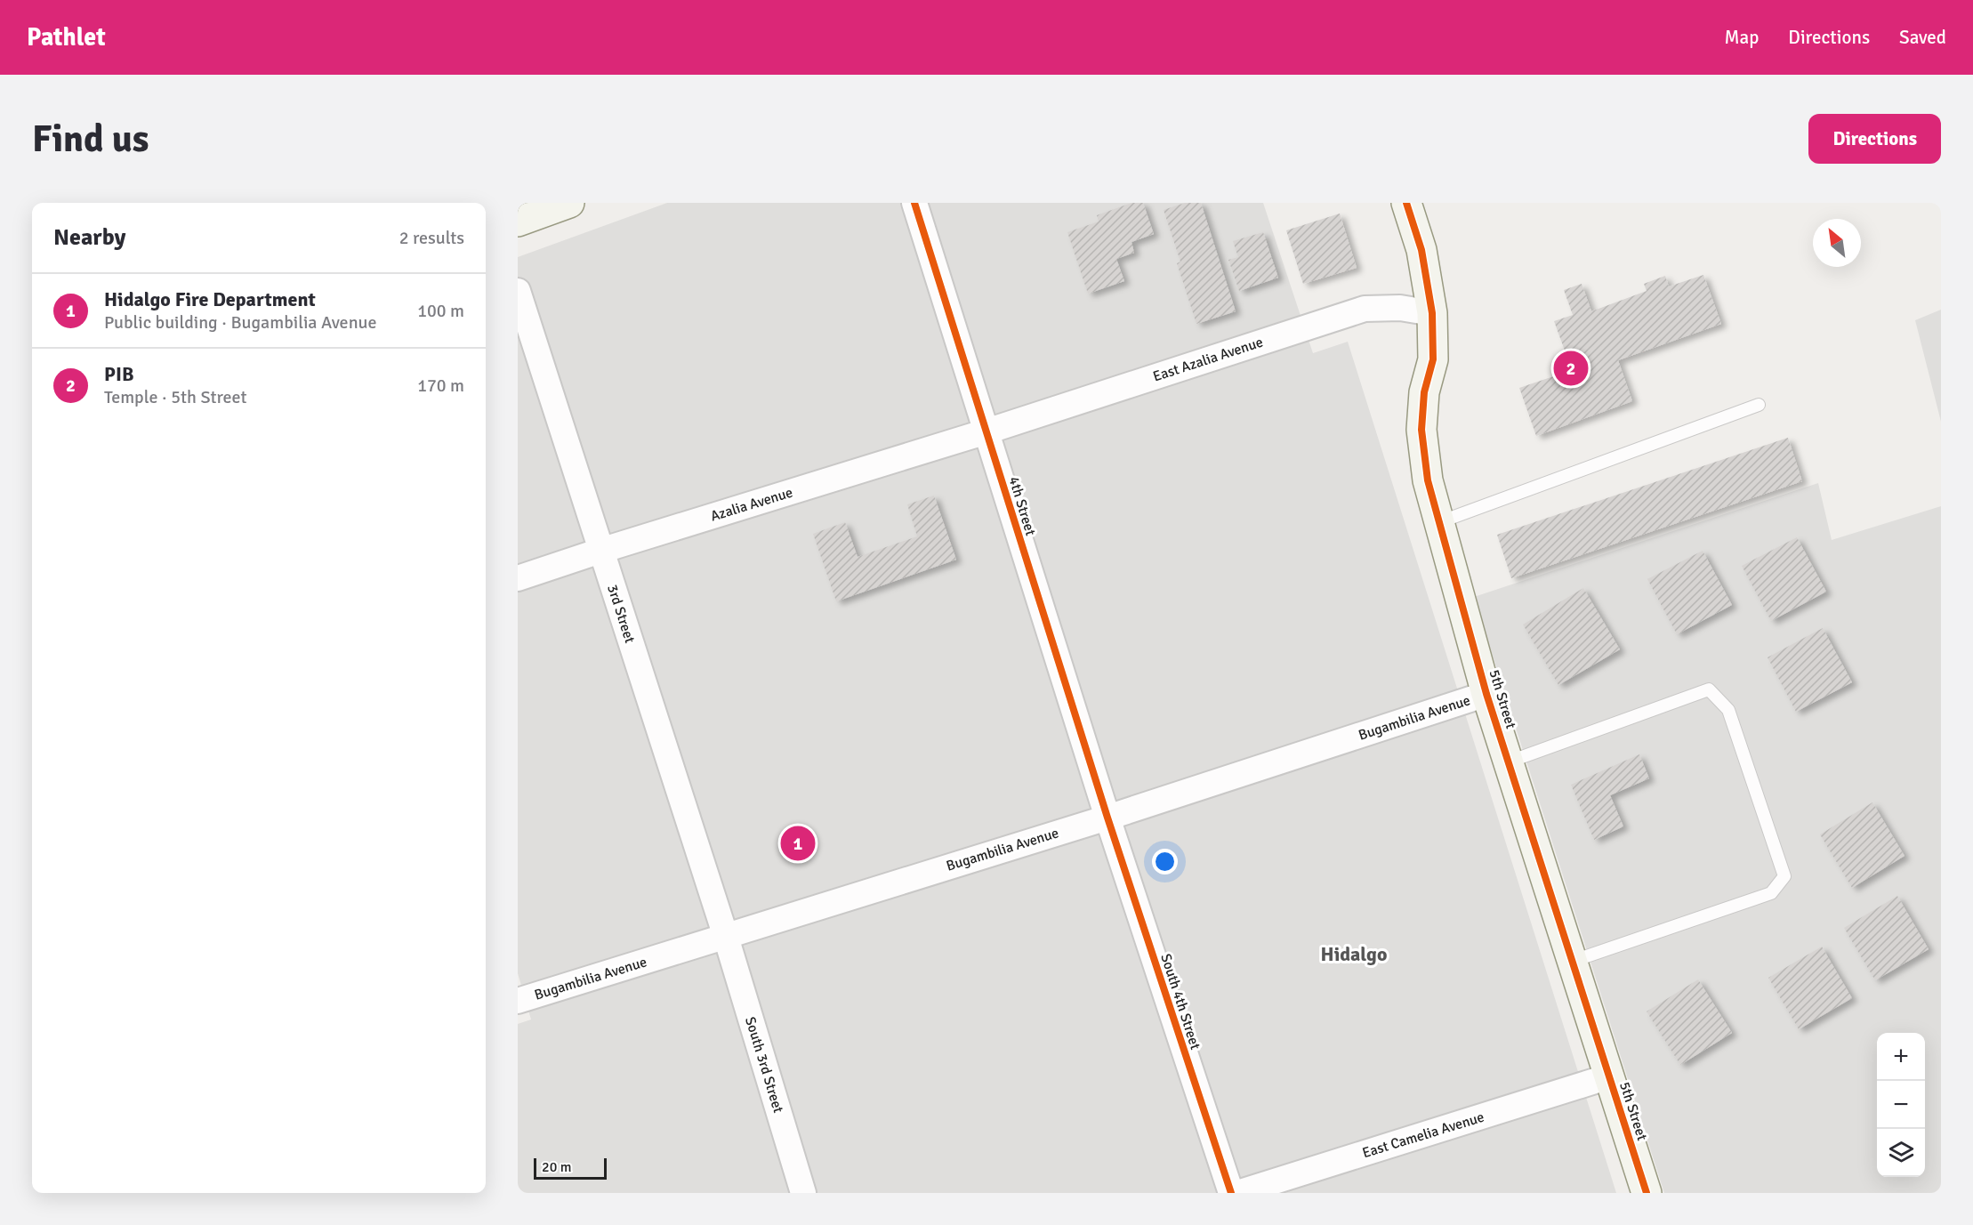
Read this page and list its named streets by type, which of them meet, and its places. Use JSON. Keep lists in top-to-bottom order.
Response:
{
  "streets": {
    "street": [
      "East Azalia Avenue",
      "Azalia Avenue",
      "4th Street",
      "3rd Street",
      "5th Street",
      "Bugambilia Avenue",
      "South 4th Street",
      "South 3rd Street",
      "East Camelia Avenue"
    ]
  },
  "crossings": [
    ["East Azalia Avenue", "Azalia Avenue"],
    ["East Azalia Avenue", "4th Street"],
    ["East Azalia Avenue", "5th Street"],
    ["Azalia Avenue", "4th Street"],
    ["Azalia Avenue", "3rd Street"],
    ["4th Street", "Bugambilia Avenue"],
    ["4th Street", "South 4th Street"],
    ["3rd Street", "Bugambilia Avenue"],
    ["3rd Street", "South 3rd Street"],
    ["5th Street", "Bugambilia Avenue"],
    ["5th Street", "East Camelia Avenue"],
    ["Bugambilia Avenue", "South 4th Street"],
    ["Bugambilia Avenue", "South 3rd Street"]
  ],
  "districts": ["Hidalgo"],
  "scale_bar": "20 m",
  "north": "top left",
  "page": {
    "header": "Pathlet",
    "nav": ["Map", "Directions", "Saved"],
    "buttons": "Directions",
    "title": "Find us",
    "heading": ["Nearby", "2 results"],
    "list": [
      {
        "mark": "1",
        "name": "Hidalgo Fire Department",
        "note": "Public building · Bugambilia Avenue",
        "value": "100 m"
      },
      {
        "mark": "2",
        "name": "PIB",
        "note": "Temple · 5th Street",
        "value": "170 m"
      }
    ],
    "pins": ["2", "1"],
    "map_buttons": ["+", "−"],
    "scale": "20 m"
  }
}
